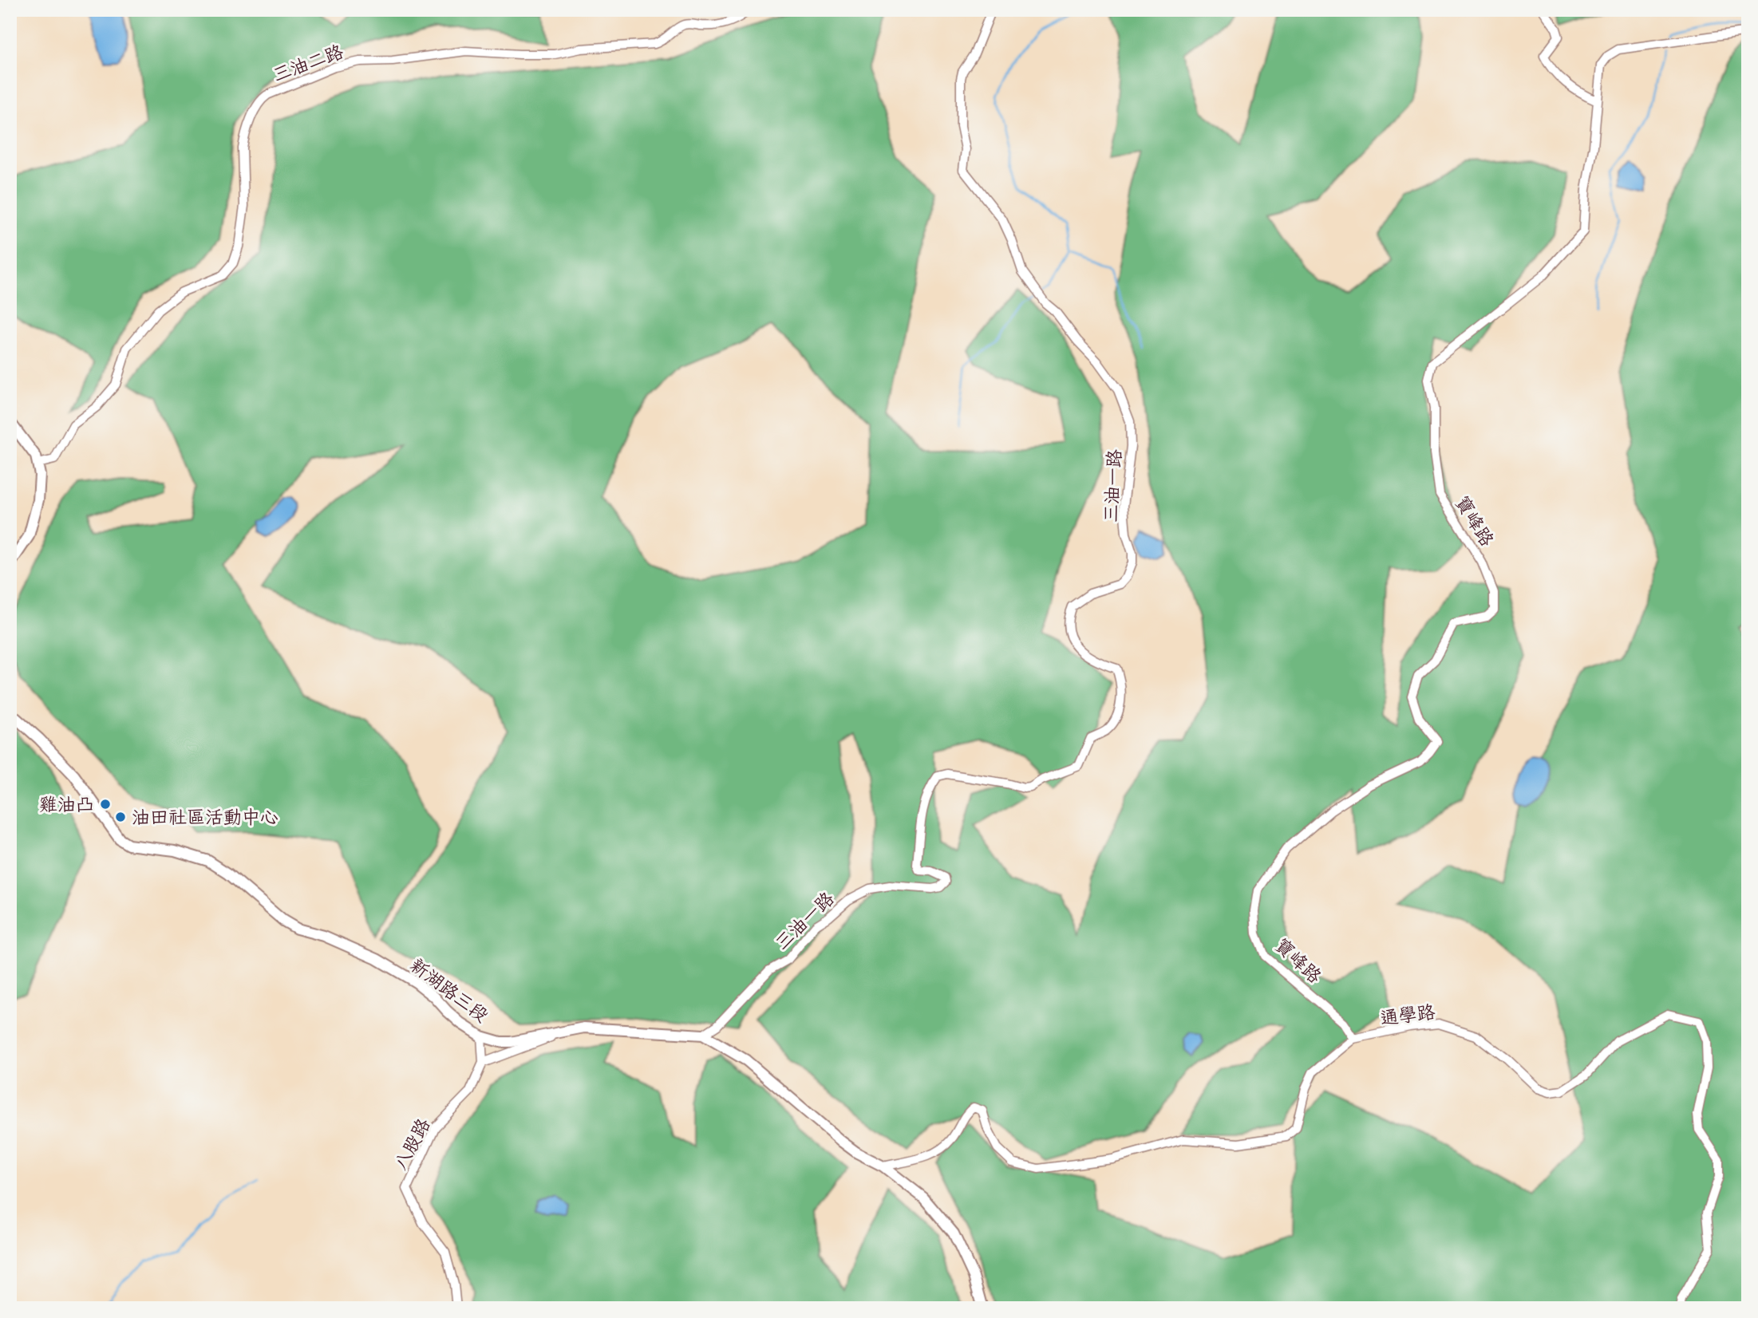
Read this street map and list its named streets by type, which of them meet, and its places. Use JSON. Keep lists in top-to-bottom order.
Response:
{
  "streets": {
    "street": [
      "三油二路",
      "三油一路",
      "寶峰路",
      "新湖路三段",
      "通學路",
      "八股路"
    ]
  },
  "crossings": [
    ["三油一路", "新湖路三段"],
    ["寶峰路", "通學路"],
    ["新湖路三段", "通學路"]
  ],
  "places": ["雞油凸", "油田社區活動中心"]
}
